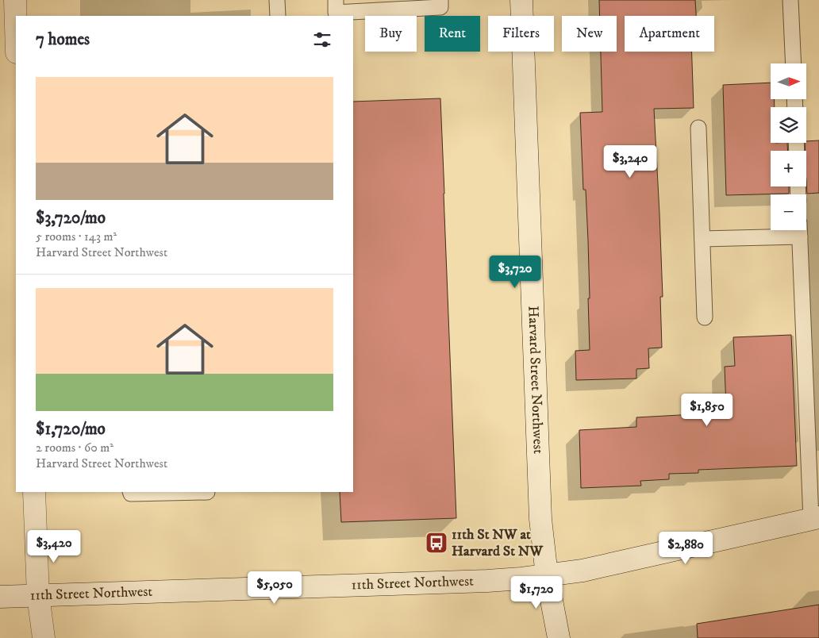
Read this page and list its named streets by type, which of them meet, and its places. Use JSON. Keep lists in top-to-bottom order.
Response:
{
  "streets": {
    "street": ["Harvard Street Northwest", "11th Street Northwest"]
  },
  "crossings": [
    ["Harvard Street Northwest", "11th Street Northwest"]
  ],
  "places": {
    "bus stop": ["11th St NW at Harvard St NW"]
  },
  "north": "right",
  "page": {
    "chip": [
      "Buy",
      "Rent",
      "Filters",
      "New",
      "Apartment"
    ],
    "heading": "7 homes",
    "map_buttons": ["+", "−"],
    "list": [
      {
        "name": "$3,720/mo",
        "note": "5 rooms · 143 m² · Harvard Street Northwest"
      },
      {
        "name": "$1,720/mo",
        "note": "2 rooms · 60 m² · Harvard Street Northwest"
      }
    ],
    "price": [
      "$3,240",
      "$3,720",
      "$1,850",
      "$3,420",
      "$2,880",
      "$5,050",
      "$1,720"
    ]
  }
}
